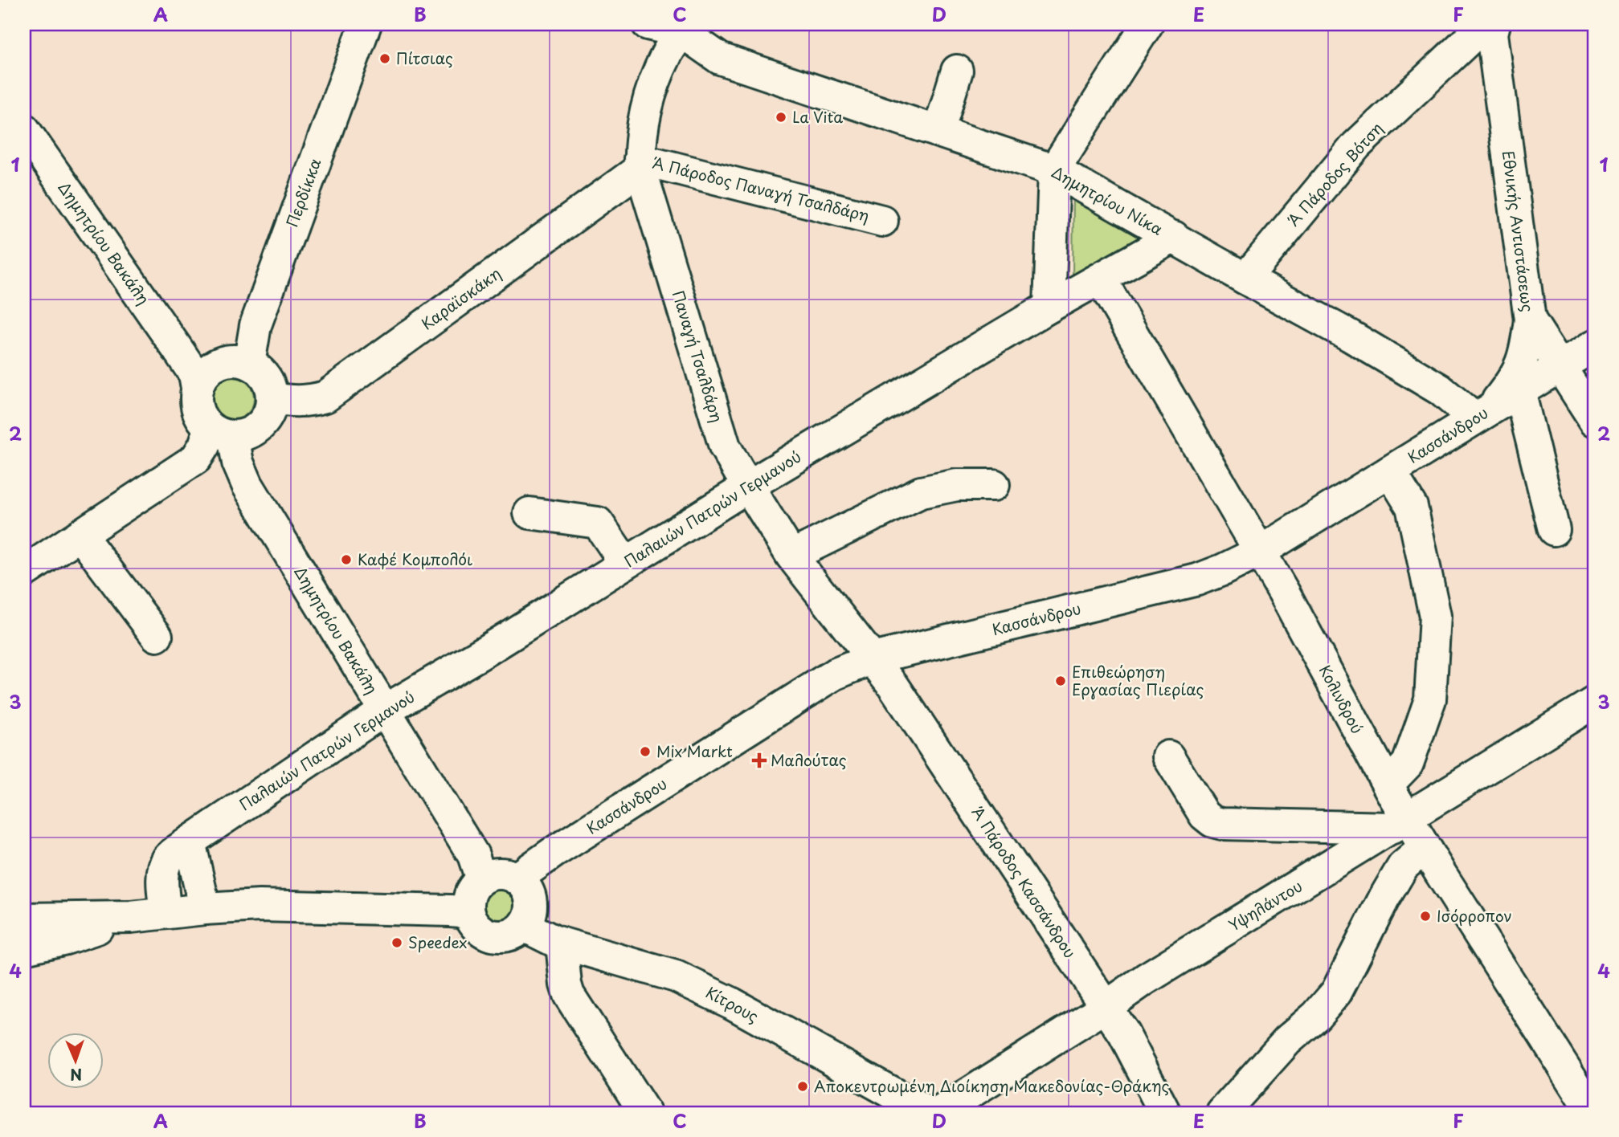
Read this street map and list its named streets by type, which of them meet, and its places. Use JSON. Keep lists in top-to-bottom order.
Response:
{
  "streets": {
    "street": [
      "Α΄ Πάροδος Βότση",
      "Α΄ Πάροδος Παναγή Τσαλδάρη",
      "Περδίκκα",
      "Δημητρίου Νίκα",
      "Εθνικής Αντιστάσεως",
      "Δημητρίου Βακάλη",
      "Καραϊσκάκη",
      "Παναγή Τσαλδάρη",
      "Κασσάνδρου",
      "Παλαιών Πατρών Γερμανού",
      "Κολινδρού",
      "Α΄ Πάροδος Κασσάνδρου",
      "Υψηλάντου",
      "Κίτρους"
    ]
  },
  "crossings": [
    ["Α΄ Πάροδος Βότση", "Δημητρίου Νίκα"],
    ["Α΄ Πάροδος Βότση", "Εθνικής Αντιστάσεως"],
    ["Α΄ Πάροδος Παναγή Τσαλδάρη", "Καραϊσκάκη"],
    ["Α΄ Πάροδος Παναγή Τσαλδάρη", "Παναγή Τσαλδάρη"],
    ["Περδίκκα", "Δημητρίου Βακάλη"],
    ["Περδίκκα", "Καραϊσκάκη"],
    ["Δημητρίου Νίκα", "Παναγή Τσαλδάρη"],
    ["Δημητρίου Νίκα", "Κασσάνδρου"],
    ["Δημητρίου Νίκα", "Παλαιών Πατρών Γερμανού"],
    ["Εθνικής Αντιστάσεως", "Κασσάνδρου"],
    ["Δημητρίου Βακάλη", "Καραϊσκάκη"],
    ["Δημητρίου Βακάλη", "Κασσάνδρου"],
    ["Δημητρίου Βακάλη", "Παλαιών Πατρών Γερμανού"],
    ["Δημητρίου Βακάλη", "Κίτρους"],
    ["Καραϊσκάκη", "Παναγή Τσαλδάρη"],
    ["Παναγή Τσαλδάρη", "Κασσάνδρου"],
    ["Παναγή Τσαλδάρη", "Παλαιών Πατρών Γερμανού"],
    ["Παναγή Τσαλδάρη", "Α΄ Πάροδος Κασσάνδρου"],
    ["Κασσάνδρου", "Κολινδρού"],
    ["Κασσάνδρου", "Α΄ Πάροδος Κασσάνδρου"],
    ["Κασσάνδρου", "Κίτρους"],
    ["Παλαιών Πατρών Γερμανού", "Κολινδρού"],
    ["Κολινδρού", "Υψηλάντου"],
    ["Α΄ Πάροδος Κασσάνδρου", "Υψηλάντου"]
  ],
  "places": {
    "other": [
      "Πίτσιας",
      "La Vita",
      "Καφέ Κομπολόι",
      "Επιθεώρηση Εργασίας Πιερίας",
      "Mix Markt",
      "Ισόρροπον",
      "Speedex",
      "Αποκεντρωμένη Διοίκηση Μακεδονίας-Θράκης"
    ],
    "health": ["Μαλούτας"]
  },
  "north": "bottom",
  "grid": {
    "columns": [
      "A",
      "B",
      "C",
      "D",
      "E",
      "F"
    ],
    "rows": [
      "1",
      "2",
      "3",
      "4"
    ]
  }
}
